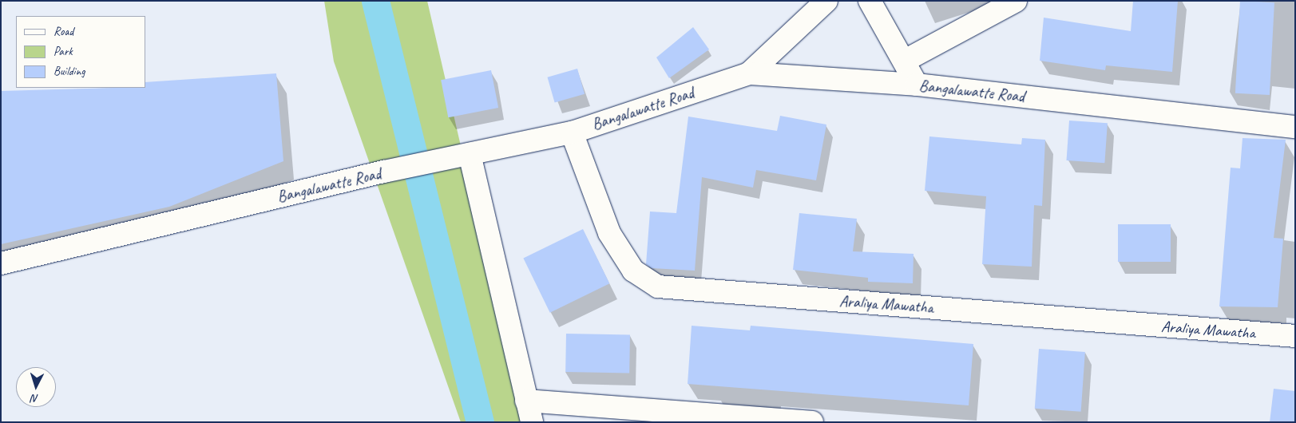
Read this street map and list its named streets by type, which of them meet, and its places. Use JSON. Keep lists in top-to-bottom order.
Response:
{
  "streets": {
    "street": ["Bangalawatte Road", "Araliya Mawatha"]
  },
  "crossings": [
    ["Bangalawatte Road", "Araliya Mawatha"]
  ],
  "legend": ["Road", "Park", "Building"],
  "north": "bottom"
}
